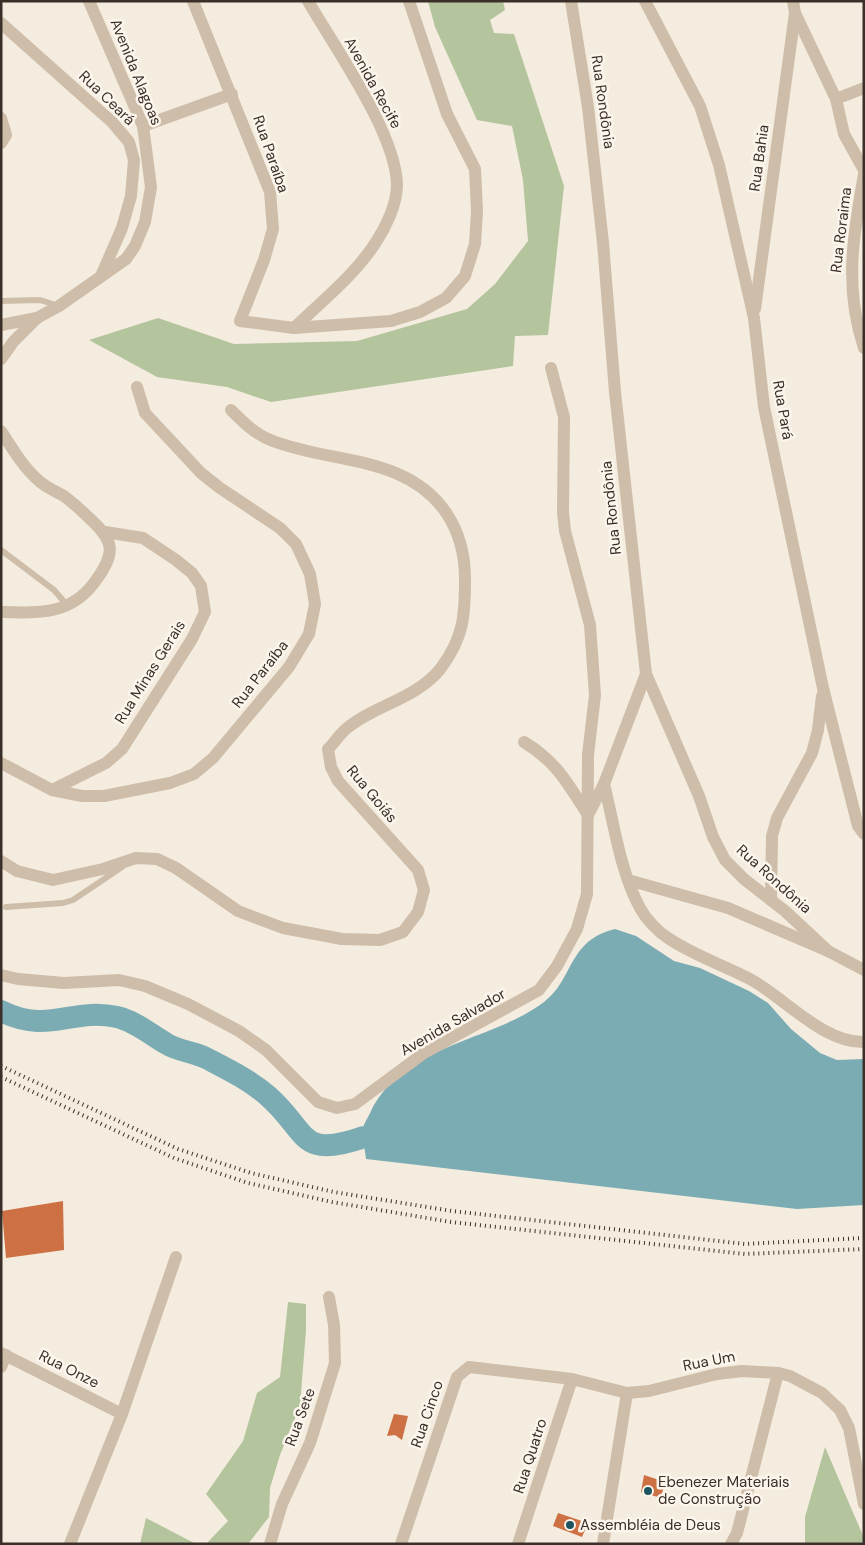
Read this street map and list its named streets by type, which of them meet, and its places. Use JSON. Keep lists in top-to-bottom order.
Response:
{
  "streets": {
    "street": [
      "Avenida Alagoas",
      "Avenida Recife",
      "Rua Ceará",
      "Rua Rondônia",
      "Rua Paraíba",
      "Rua Bahia",
      "Rua Roraima",
      "Rua Pará",
      "Rua Minas Gerais",
      "Rua Goiás",
      "Avenida Salvador",
      "Rua Um",
      "Rua Onze",
      "Rua Cinco",
      "Rua Sete",
      "Rua Quatro"
    ]
  },
  "crossings": [
    ["Avenida Alagoas", "Rua Ceará"],
    ["Avenida Recife", "Rua Paraíba"],
    ["Rua Rondônia", "Avenida Salvador"],
    ["Rua Paraíba", "Rua Minas Gerais"],
    ["Rua Bahia", "Rua Pará"],
    ["Rua Um", "Rua Cinco"],
    ["Rua Cinco", "Rua Quatro"]
  ],
  "places": ["Ebenezer Materiais de Construção", "Assembléia de Deus"]
}
